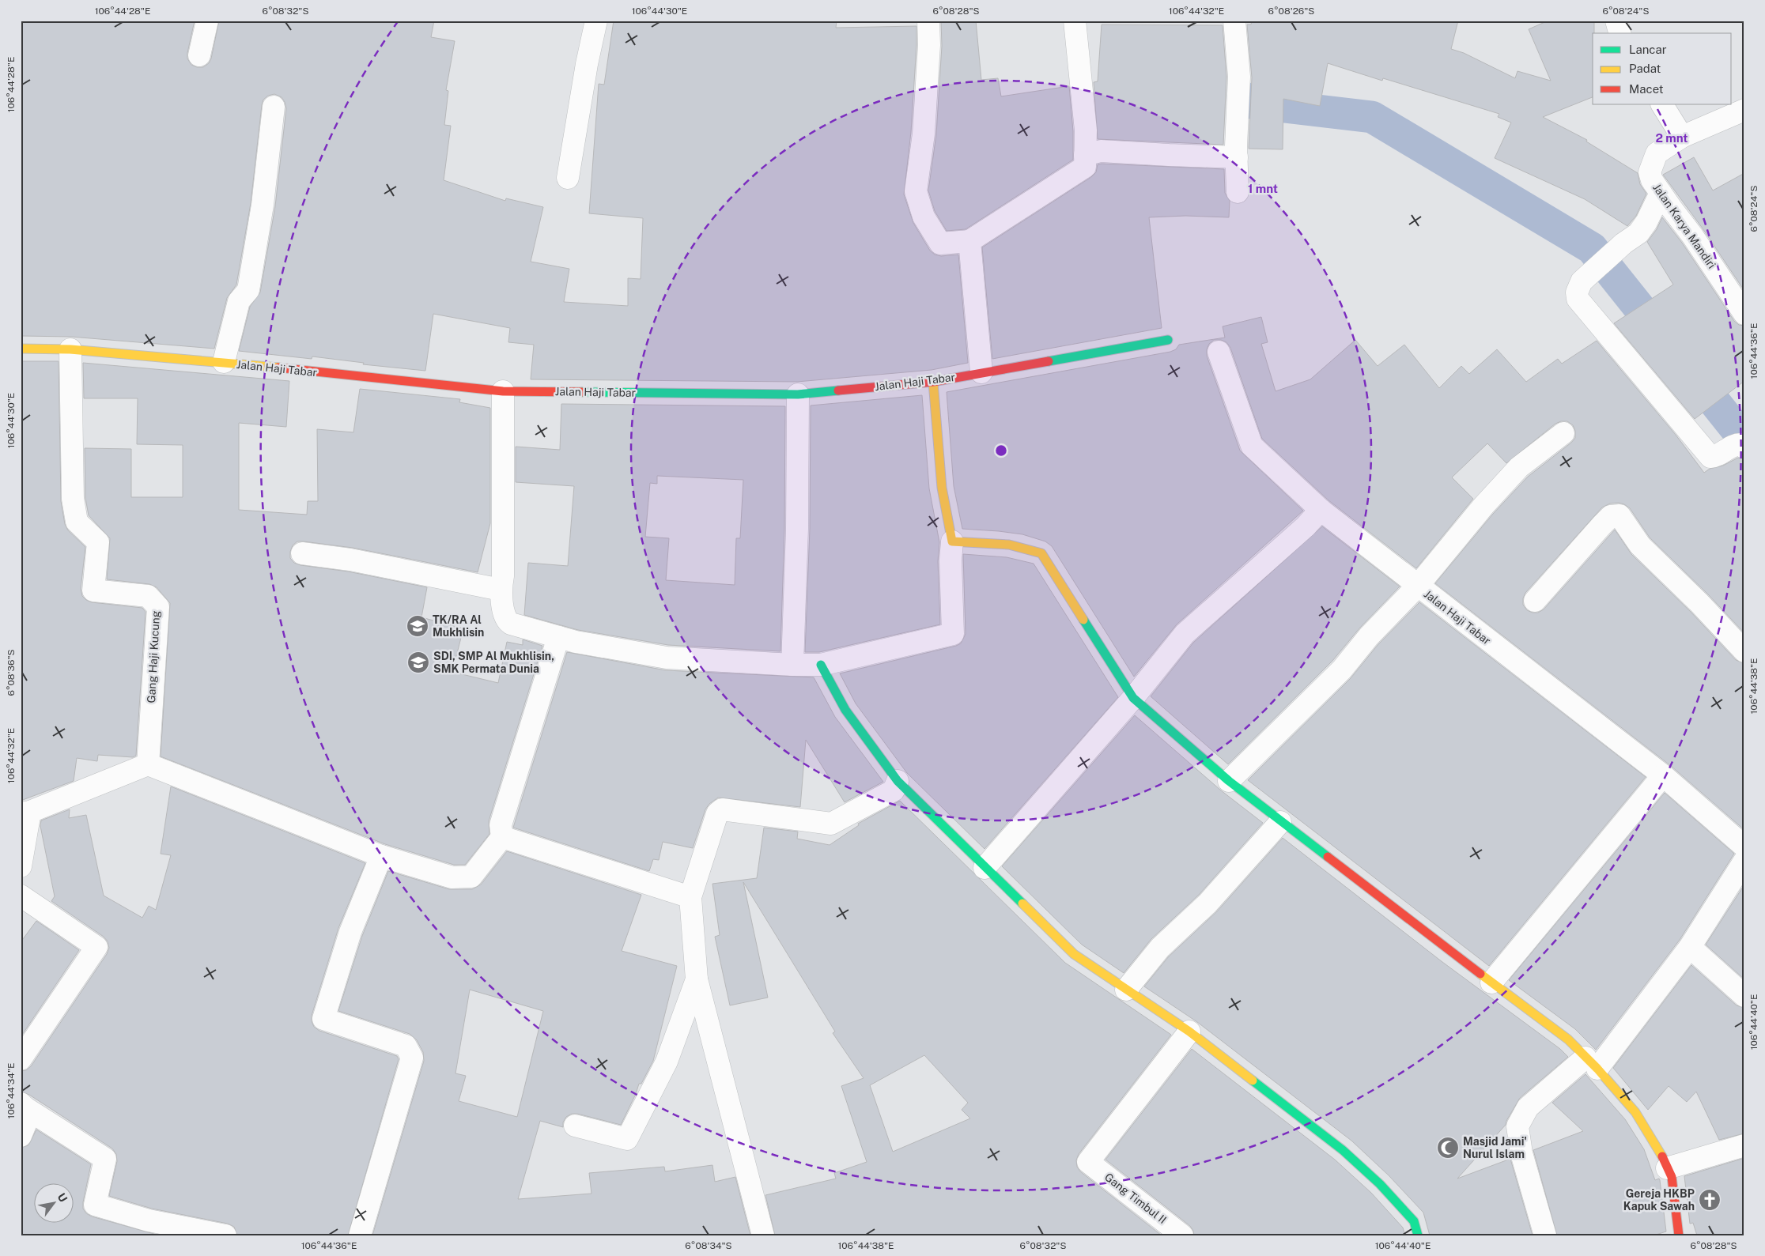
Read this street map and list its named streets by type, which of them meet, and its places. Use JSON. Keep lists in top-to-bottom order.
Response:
{
  "streets": {
    "street": [
      "Jalan Karya Mandiri",
      "Jalan Haji Tabar",
      "Gang Haji Kucung",
      "Gang Timbul II"
    ]
  },
  "crossings": [
    ["Jalan Haji Tabar", "Gang Haji Kucung"]
  ],
  "places": {
    "school or university": ["TK/RA Al Mukhlisin", "SDI, SMP Al Mukhlisin, SMK Permata Dunia"],
    "mosque": ["Masjid Jami' Nurul Islam"],
    "church": ["Gereja HKBP Kapuk Sawah"]
  },
  "legend": ["Lancar", "Padat", "Macet"],
  "north": "top right",
  "coordinates": [
    "106°44'28\"E",
    "6°08'32\"S",
    "106°44'30\"E",
    "6°08'28\"S",
    "106°44'32\"E",
    "6°08'26\"S",
    "6°08'24\"S",
    "106°44'36\"E",
    "6°08'36\"S",
    "106°44'38\"E",
    "106°44'40\"E",
    "106°44'34\"E",
    "6°08'34\"S"
  ],
  "rings": ["2 mnt", "1 mnt"]
}
